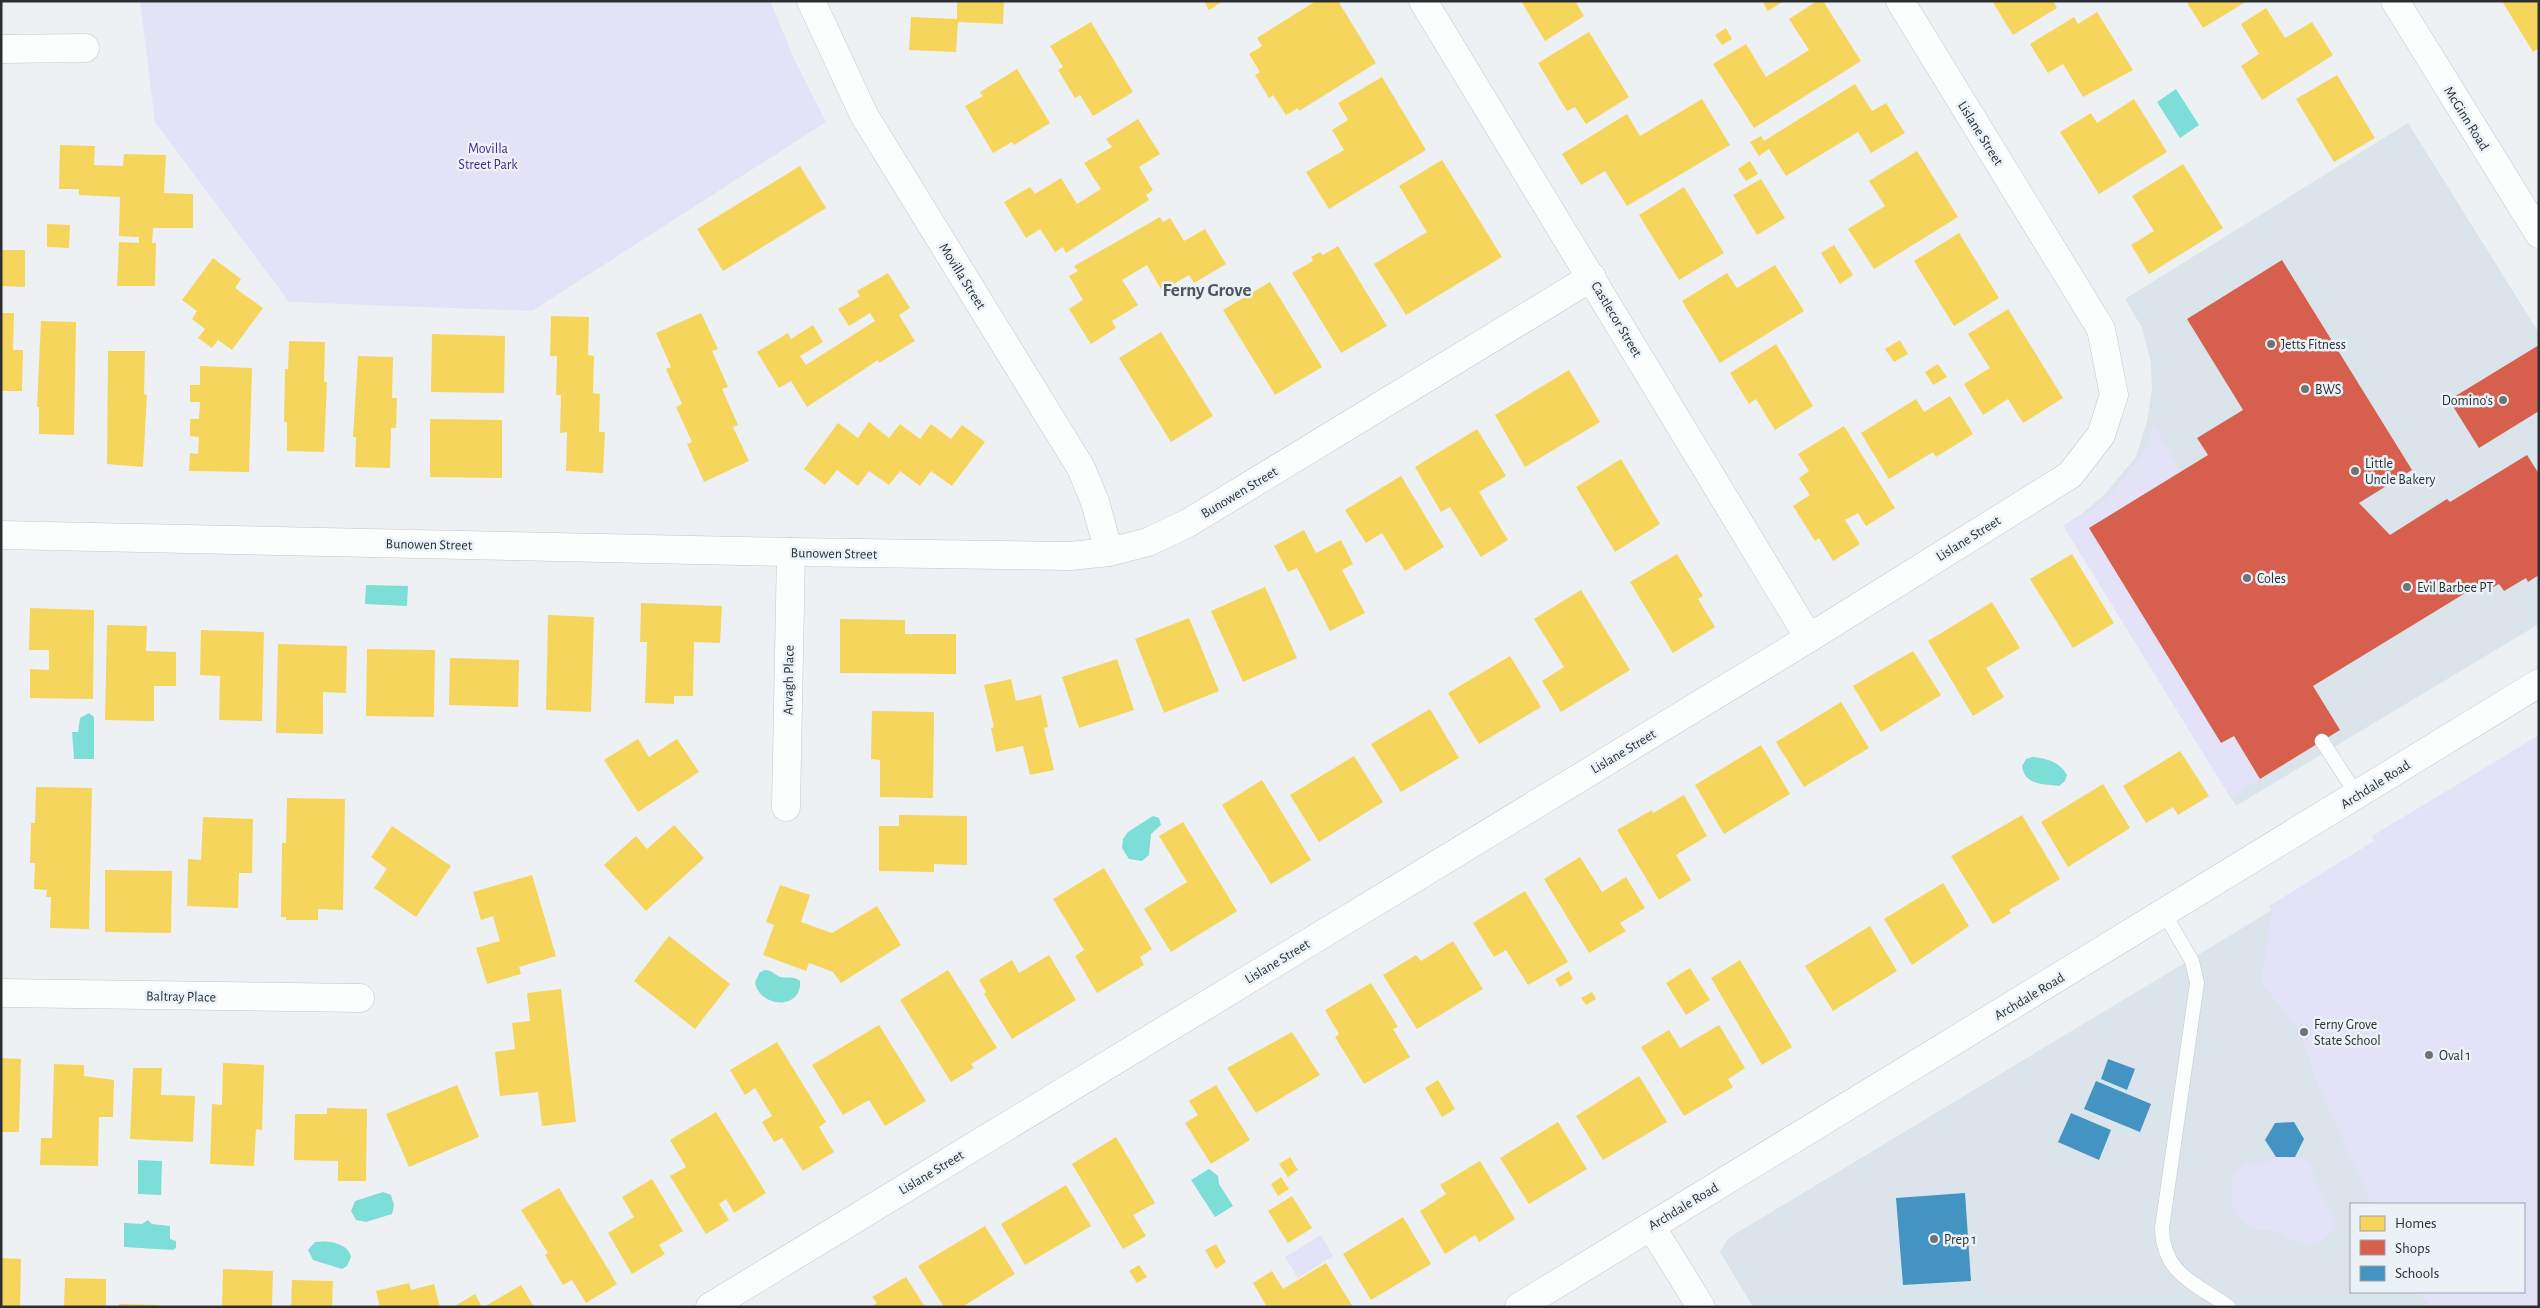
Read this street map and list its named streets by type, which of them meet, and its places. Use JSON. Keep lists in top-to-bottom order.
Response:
{
  "streets": {
    "street": [
      "McGinn Road",
      "Lislane Street",
      "Movilla Street",
      "Castlecor Street",
      "Bunowen Street",
      "Arvagh Place",
      "Archdale Road",
      "Baltray Place"
    ]
  },
  "crossings": [
    ["Lislane Street", "Castlecor Street"],
    ["Movilla Street", "Bunowen Street"],
    ["Castlecor Street", "Bunowen Street"],
    ["Bunowen Street", "Arvagh Place"]
  ],
  "districts": ["Ferny Grove"],
  "parks": ["Movilla Street Park"],
  "places": [
    "Jetts Fitness",
    "BWS",
    "Domino's",
    "Little Uncle Bakery",
    "Coles",
    "Evil Barbee PT",
    "Ferny Grove State School",
    "Oval 1",
    "Prep 1"
  ],
  "legend": ["Homes", "Shops", "Schools"]
}
